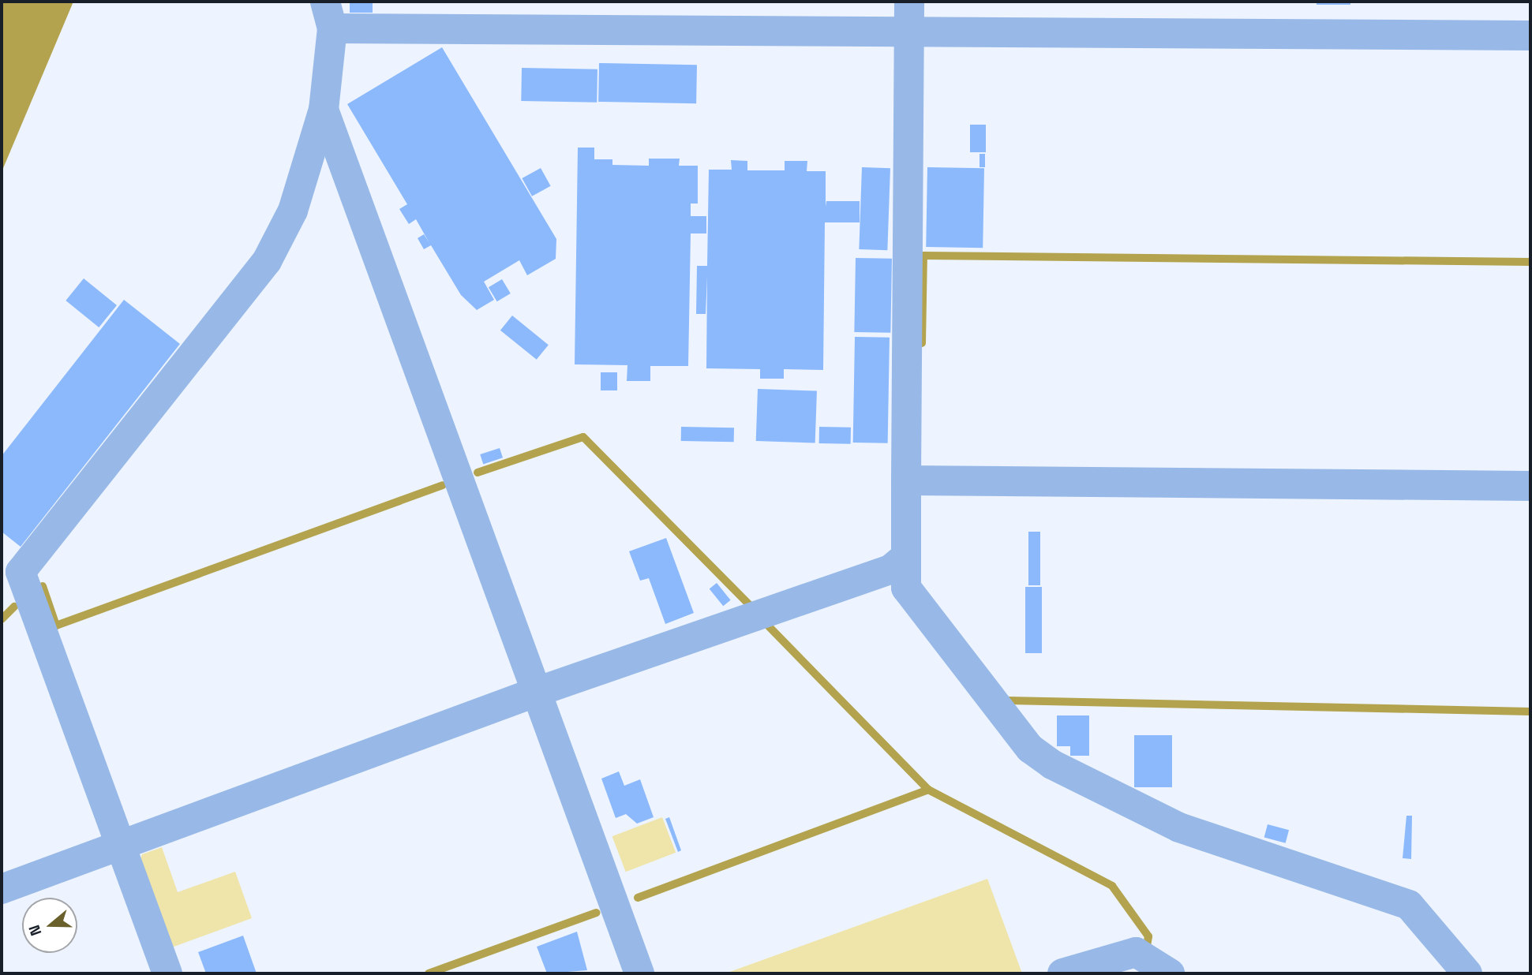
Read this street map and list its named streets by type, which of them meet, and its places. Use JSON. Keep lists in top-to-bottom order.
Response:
{
  "north": "left"
}
